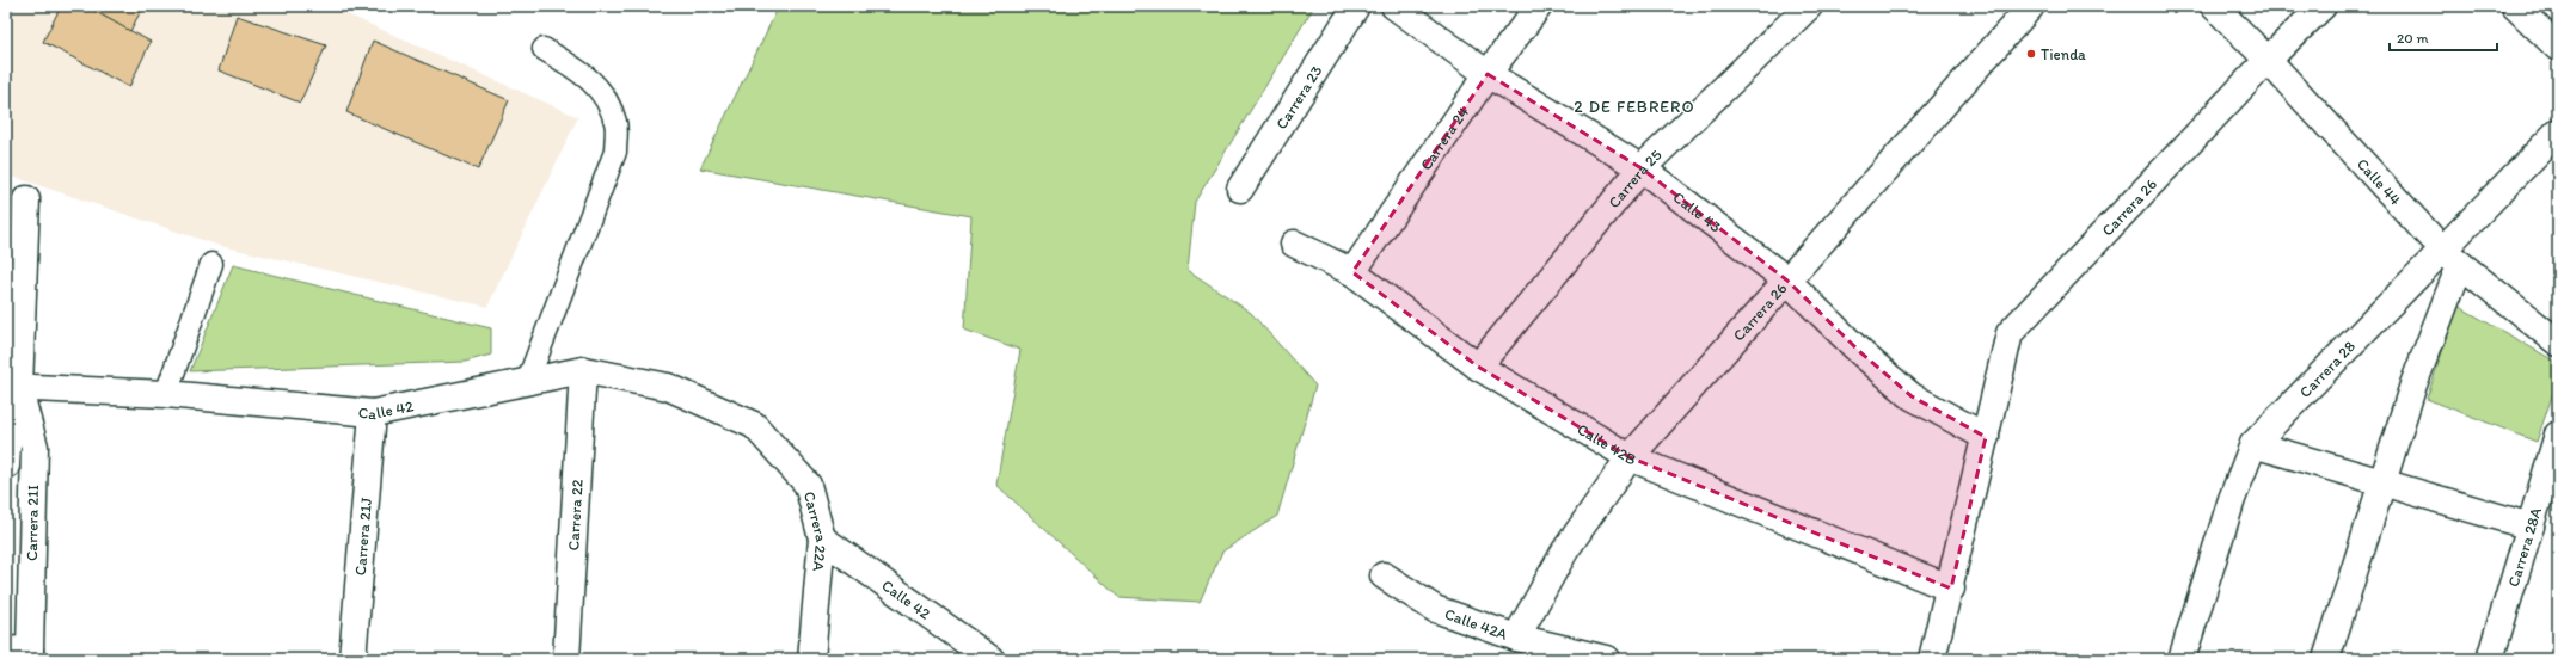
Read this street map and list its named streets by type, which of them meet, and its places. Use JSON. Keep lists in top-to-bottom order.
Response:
{
  "streets": {
    "street": [
      "Carrera 23",
      "Carrera 24",
      "Carrera 25",
      "Calle 44",
      "Carrera 26",
      "Calle 43",
      "Carrera 28",
      "Calle 42",
      "Calle 42B",
      "Carrera 22",
      "Carrera 21I",
      "Carrera 22A",
      "Carrera 21J",
      "Carrera 28A",
      "Calle 42A"
    ]
  },
  "crossings": [
    ["Carrera 24", "Calle 43"],
    ["Carrera 24", "Calle 42B"],
    ["Carrera 25", "Calle 43"],
    ["Carrera 25", "Calle 42B"],
    ["Calle 44", "Carrera 26"],
    ["Calle 44", "Carrera 28"],
    ["Carrera 26", "Calle 43"],
    ["Carrera 26", "Calle 42B"],
    ["Carrera 26", "Calle 42A"],
    ["Calle 42", "Carrera 22"],
    ["Calle 42", "Carrera 21I"],
    ["Calle 42", "Carrera 22A"],
    ["Calle 42", "Carrera 21J"]
  ],
  "districts": ["2 DE FEBRERO"],
  "places": ["Tienda"],
  "scale_bar": "20 m"
}
